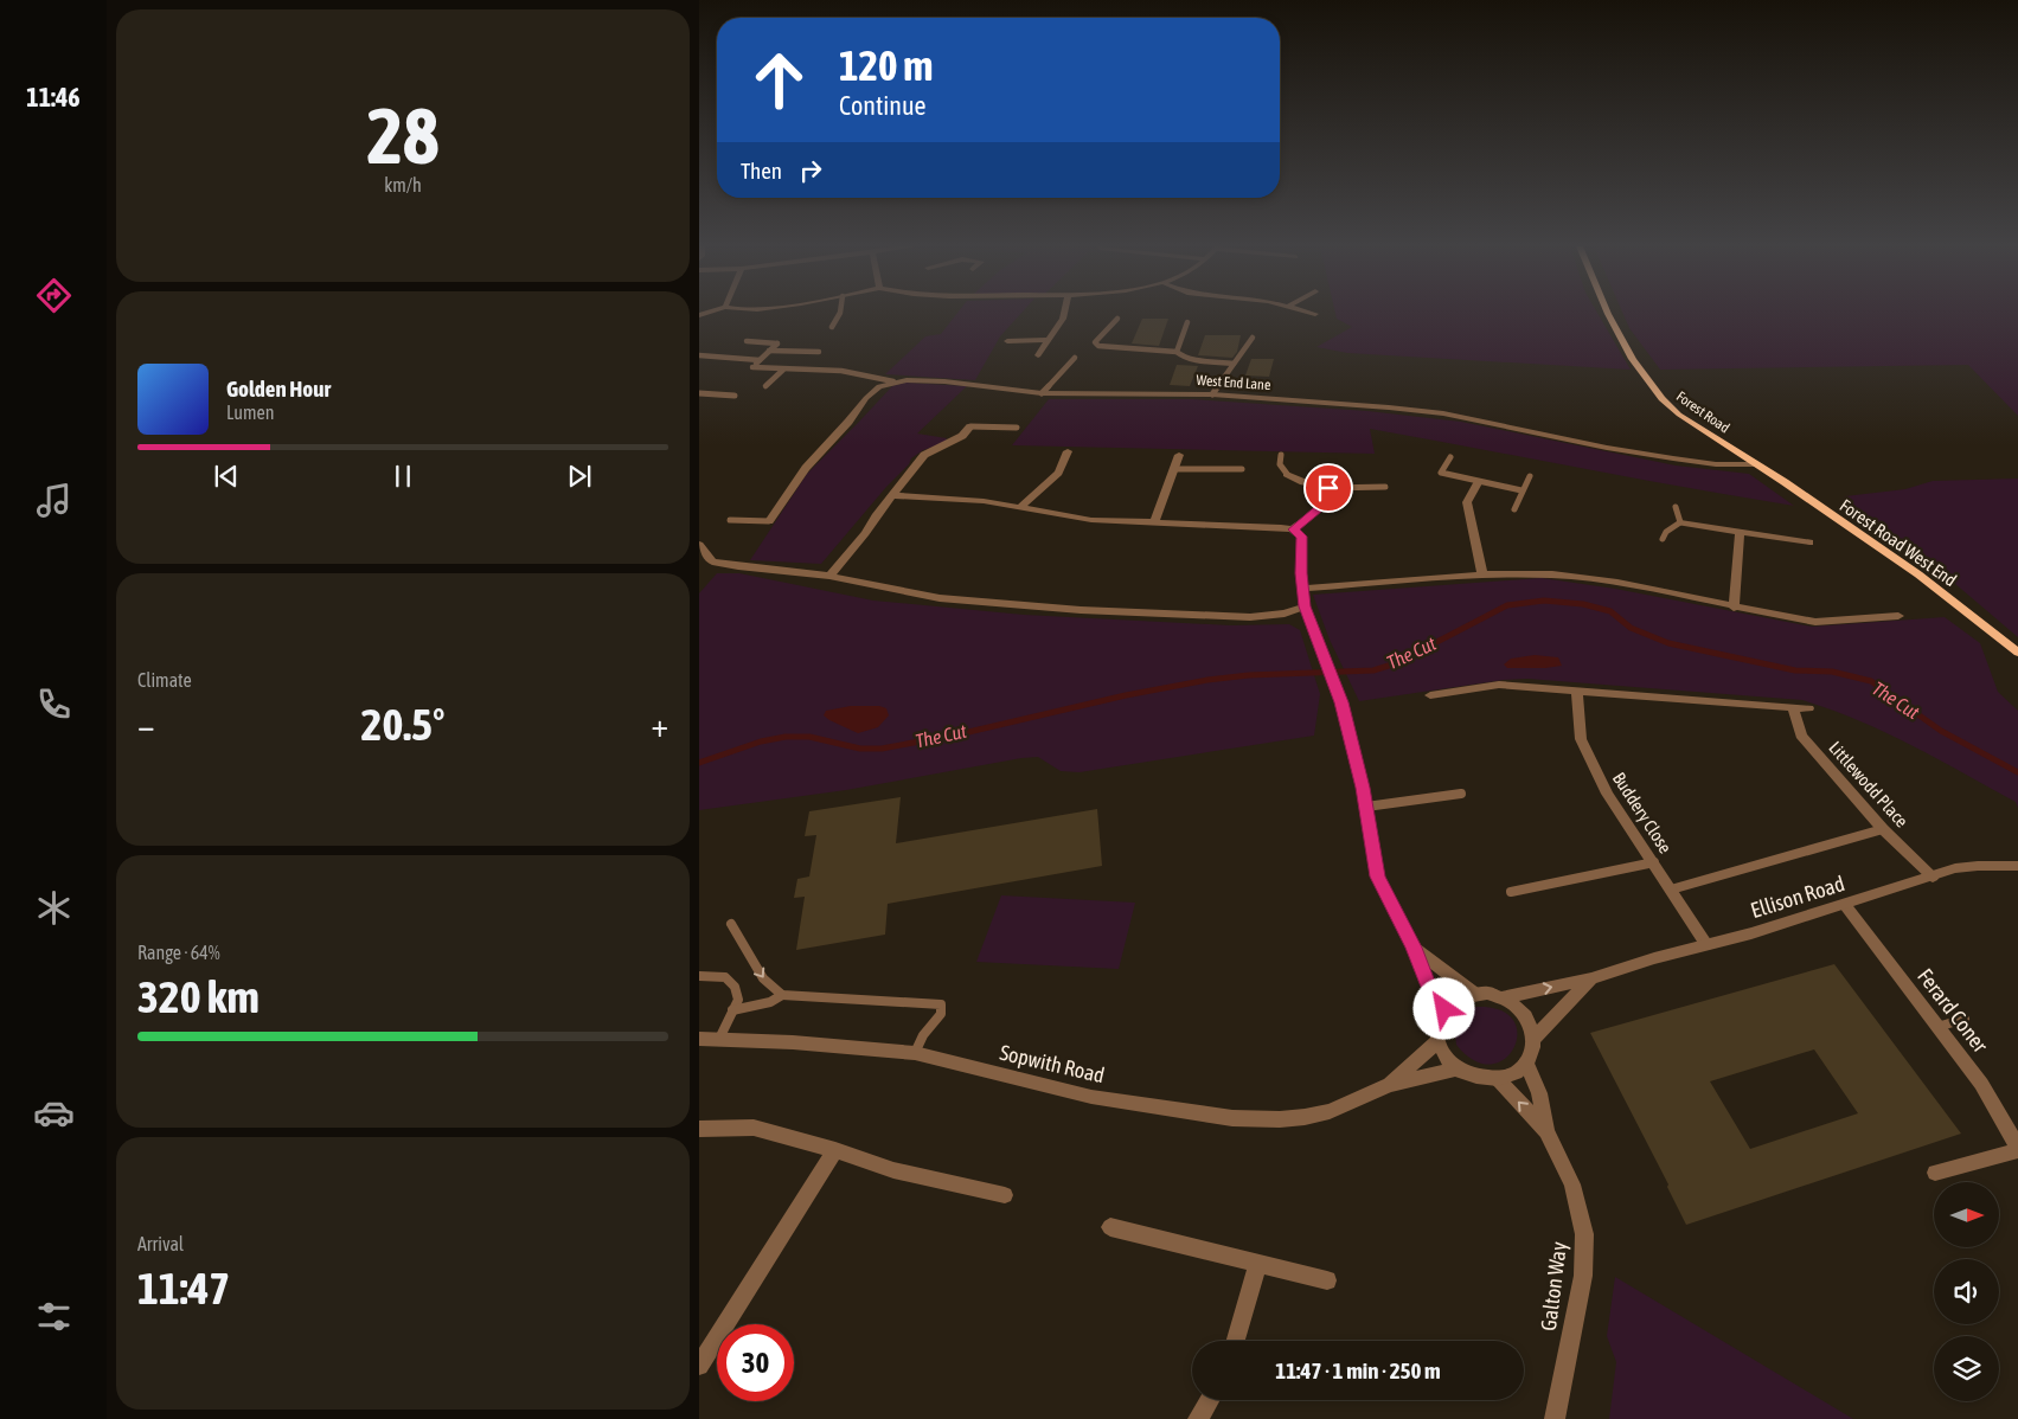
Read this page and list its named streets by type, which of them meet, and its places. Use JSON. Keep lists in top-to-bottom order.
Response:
{
  "streets": {
    "main road": ["Forest Road", "Forest Road West End"],
    "street": [
      "West End Lane",
      "Littlewodd Place",
      "Buddery Close",
      "Ellison Road",
      "Ferard Coner",
      "Sopwith Road",
      "Galton Way"
    ]
  },
  "crossings": [
    ["West End Lane", "Forest Road"],
    ["West End Lane", "Forest Road West End"],
    ["Forest Road", "Forest Road West End"],
    ["Littlewodd Place", "Ellison Road"],
    ["Buddery Close", "Ellison Road"],
    ["Ellison Road", "Ferard Coner"],
    ["Ellison Road", "Sopwith Road"],
    ["Ellison Road", "Galton Way"],
    ["Sopwith Road", "Galton Way"]
  ],
  "water": ["The Cut"],
  "north": "right",
  "page": {
    "tabs": "11:46",
    "tile": [
      ["28", "km/h"],
      "Climate",
      ["Range · 64%", "320 km"],
      ["Arrival", "11:47"]
    ],
    "turn": ["120 m", "Continue"],
    "then": "Then",
    "song": ["Golden Hour", "Lumen"],
    "heat": ["−", "20.5°", "+"],
    "limit": "30",
    "trip": "11:47 · 1 min · 250 m"
  }
}
